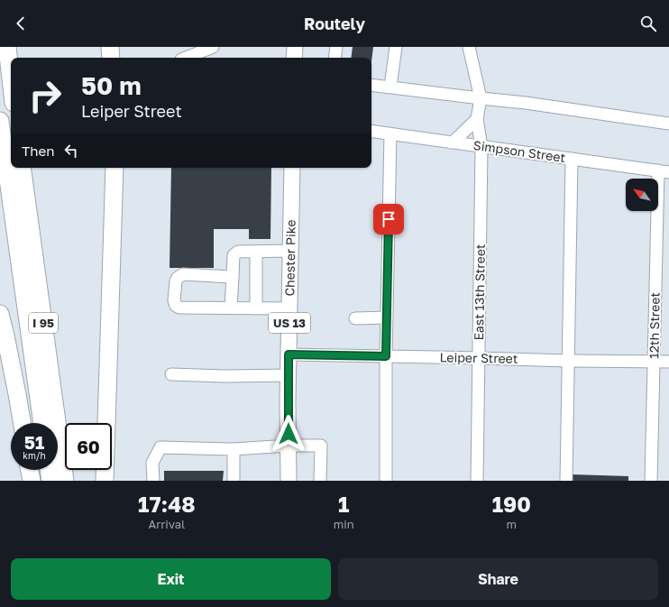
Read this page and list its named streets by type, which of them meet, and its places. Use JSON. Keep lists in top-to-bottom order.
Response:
{
  "streets": {
    "highway": ["I 95"],
    "main road": ["Chester Pike", "US 13"],
    "street": [
      "Simpson Street",
      "East 13th Street",
      "12th Street",
      "Leiper Street"
    ]
  },
  "crossings": [
    ["Simpson Street", "East 13th Street"],
    ["Simpson Street", "12th Street"],
    ["Chester Pike", "Leiper Street"],
    ["East 13th Street", "Leiper Street"],
    ["12th Street", "Leiper Street"]
  ],
  "north": "top left",
  "page": {
    "header": "Routely",
    "turn": ["50 m", "Leiper Street"],
    "then": "Then",
    "speed": "51 km/h",
    "limit": "60",
    "eta": [
      "17:48",
      "Arrival",
      "1",
      "min",
      "190",
      "m"
    ],
    "buttons": ["Exit", "Share"]
  }
}
